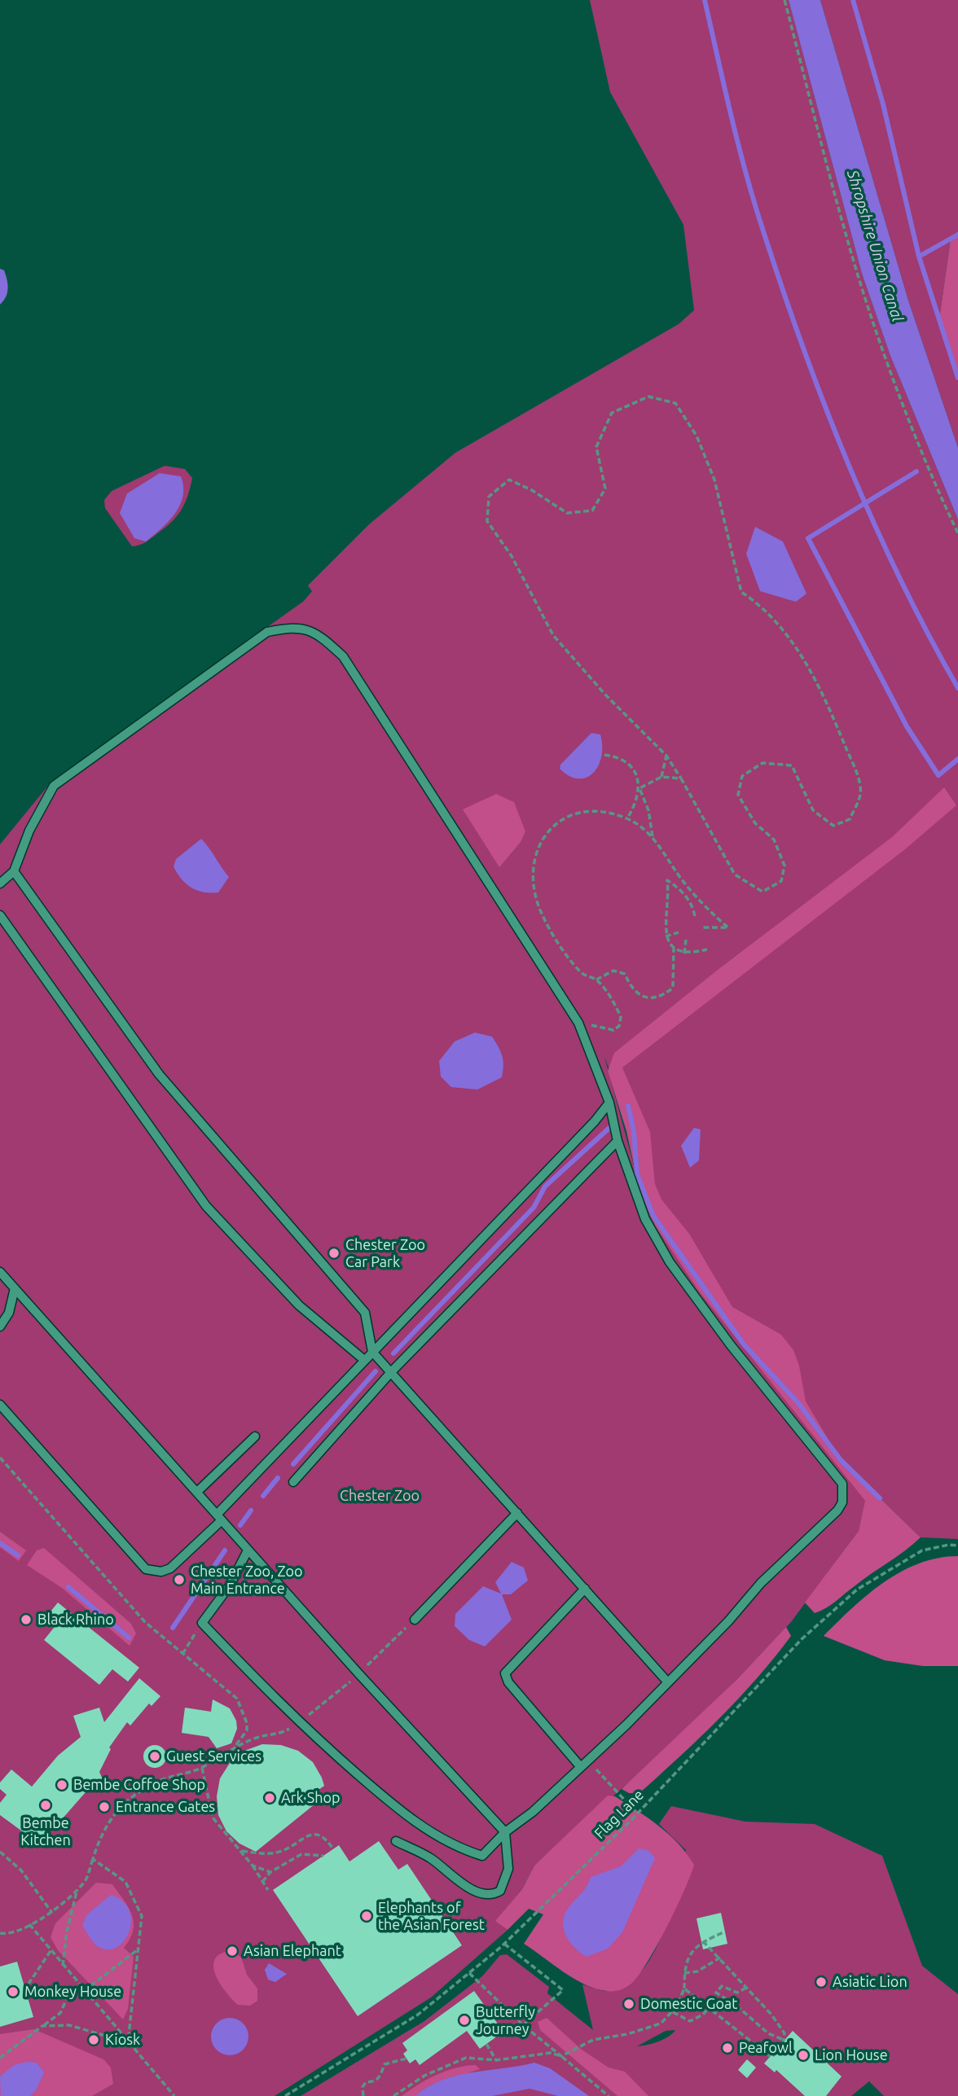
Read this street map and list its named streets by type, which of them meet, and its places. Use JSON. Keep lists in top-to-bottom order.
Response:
{
  "streets": {
    "path": ["Flag Lane"]
  },
  "water": ["Shropshire Union Canal"],
  "parks": ["Chester Zoo"],
  "places": [
    "Chester Zoo Car Park",
    "Chester Zoo, Zoo Main Entrance",
    "Black Rhino",
    "Guest Services",
    "Bembe Coffoe Shop",
    "Ark Shop",
    "Bembe Kitchen",
    "Entrance Gates",
    "Elephants of the Asian Forest",
    "Asian Elephant",
    "Asiatic Lion",
    "Monkey House",
    "Domestic Goat",
    "Butterfly Journey",
    "Kiosk",
    "Peafowl",
    "Lion House"
  ]
}
